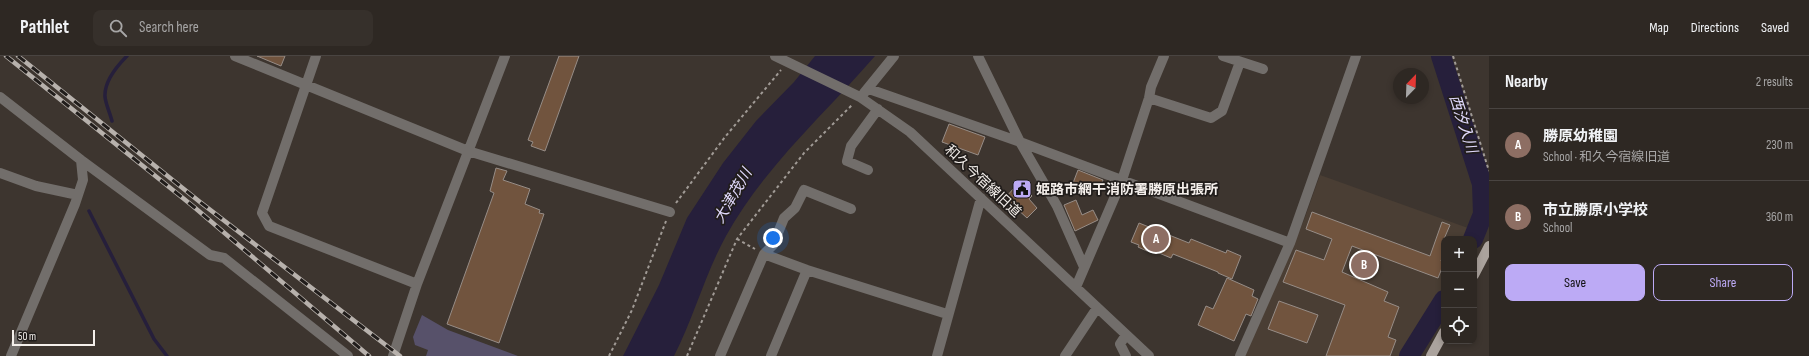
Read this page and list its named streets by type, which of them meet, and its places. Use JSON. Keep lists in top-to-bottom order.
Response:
{
  "streets": {
    "street": ["和久今宿線旧道"]
  },
  "water": ["西汐入川", "大津茂川"],
  "places": {
    "public building": ["姫路市網干消防署勝原出張所"]
  },
  "scale_bar": "50 m",
  "north": "top right",
  "page": {
    "header": "Pathlet",
    "search": "Search here",
    "nav": ["Map", "Directions", "Saved"],
    "heading": ["Nearby", "2 results"],
    "list": [
      {
        "mark": "A",
        "name": "勝原幼稚園",
        "note": "School · 和久今宿線旧道",
        "value": "230 m"
      },
      {
        "mark": "B",
        "name": "市立勝原小学校",
        "note": "School",
        "value": "360 m"
      }
    ],
    "pins": ["A", "B"],
    "map_buttons": ["+", "−"],
    "buttons": ["Save", "Share"],
    "scale": "50 m"
  }
}
